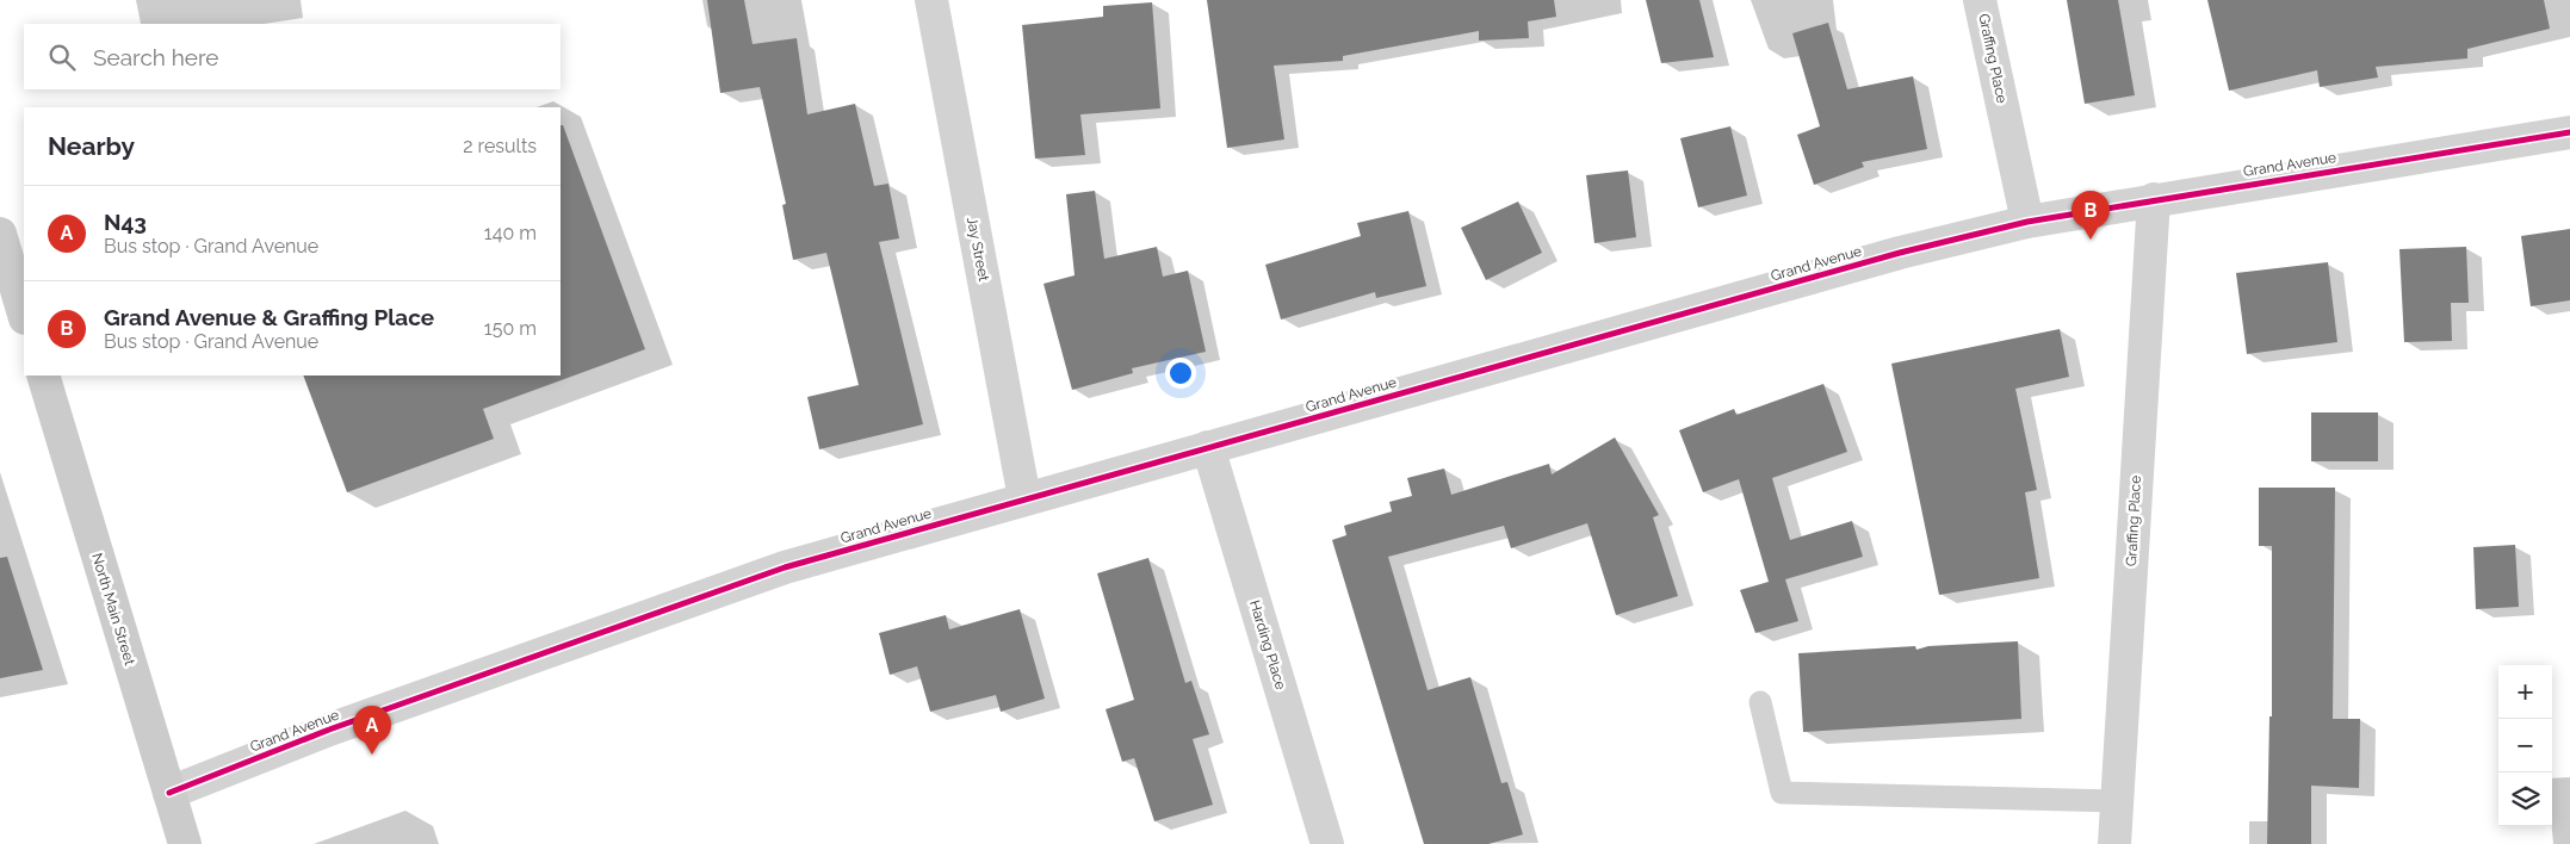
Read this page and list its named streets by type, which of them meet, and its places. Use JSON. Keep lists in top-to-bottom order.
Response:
{
  "streets": {
    "main road": ["North Main Street"],
    "street": [
      "Graffing Place",
      "Grand Avenue",
      "Jay Street",
      "Harding Place"
    ]
  },
  "crossings": [
    ["Graffing Place", "Grand Avenue"],
    ["Grand Avenue", "Jay Street"],
    ["Grand Avenue", "North Main Street"],
    ["Grand Avenue", "Harding Place"]
  ],
  "page": {
    "search": "Search here",
    "heading": ["Nearby", "2 results"],
    "list": [
      {
        "mark": "A",
        "name": "N43",
        "note": "Bus stop · Grand Avenue",
        "value": "140 m"
      },
      {
        "mark": "B",
        "name": "Grand Avenue & Graffing Place",
        "note": "Bus stop · Grand Avenue",
        "value": "150 m"
      }
    ],
    "pins": ["B", "A"],
    "map_buttons": ["+", "−"]
  }
}
